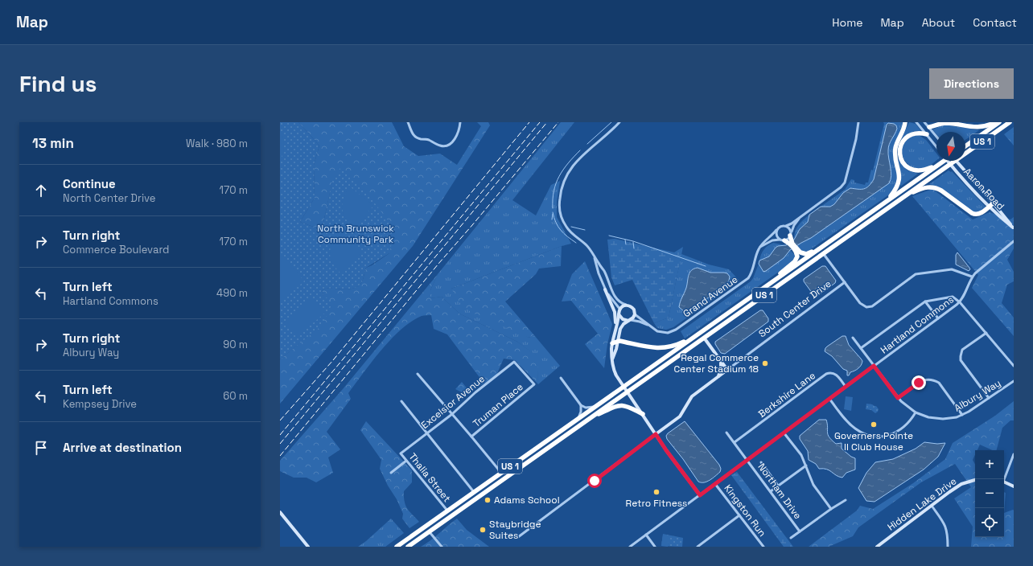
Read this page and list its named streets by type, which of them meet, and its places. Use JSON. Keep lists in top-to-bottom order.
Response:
{
  "streets": {
    "highway": ["US 1"],
    "street": [
      "Aaron Road",
      "Grand Avenue",
      "South Center Drive",
      "Hartland Commons",
      "Berkshire Lane",
      "Albury Way",
      "Excelsior Avenue",
      "Truman Place",
      "Thalia Street",
      "Northam Drive",
      "Hidden Lake Drive",
      "Kingston Run"
    ]
  },
  "crossings": [
    ["US 1", "Aaron Road"],
    ["US 1", "Thalia Street"],
    ["South Center Drive", "Hartland Commons"],
    ["Hartland Commons", "Berkshire Lane"],
    ["Hartland Commons", "Albury Way"],
    ["Hartland Commons", "Northam Drive"],
    ["Hartland Commons", "Kingston Run"],
    ["Berkshire Lane", "Northam Drive"],
    ["Excelsior Avenue", "Truman Place"],
    ["Excelsior Avenue", "Thalia Street"]
  ],
  "parks": ["North Brunswick Community Park"],
  "places": [
    "Regal Commerce Center Stadium 18",
    "Governers Pointe II Club House",
    "Retro Fitness",
    "Adams School",
    "Staybridge Suites"
  ],
  "north": "bottom",
  "page": {
    "header": "Map",
    "nav": [
      "Home",
      "Map",
      "About",
      "Contact"
    ],
    "buttons": "Directions",
    "title": "Find us",
    "heading": ["13 min", "Walk · 980 m"],
    "list": [
      ["Continue", "North Center Drive", "170 m"],
      ["Turn right", "Commerce Boulevard", "170 m"],
      ["Turn left", "Hartland Commons", "490 m"],
      ["Turn right", "Albury Way", "90 m"],
      ["Turn left", "Kempsey Drive", "60 m"],
      "Arrive at destination"
    ],
    "map_buttons": ["+", "−"]
  }
}
